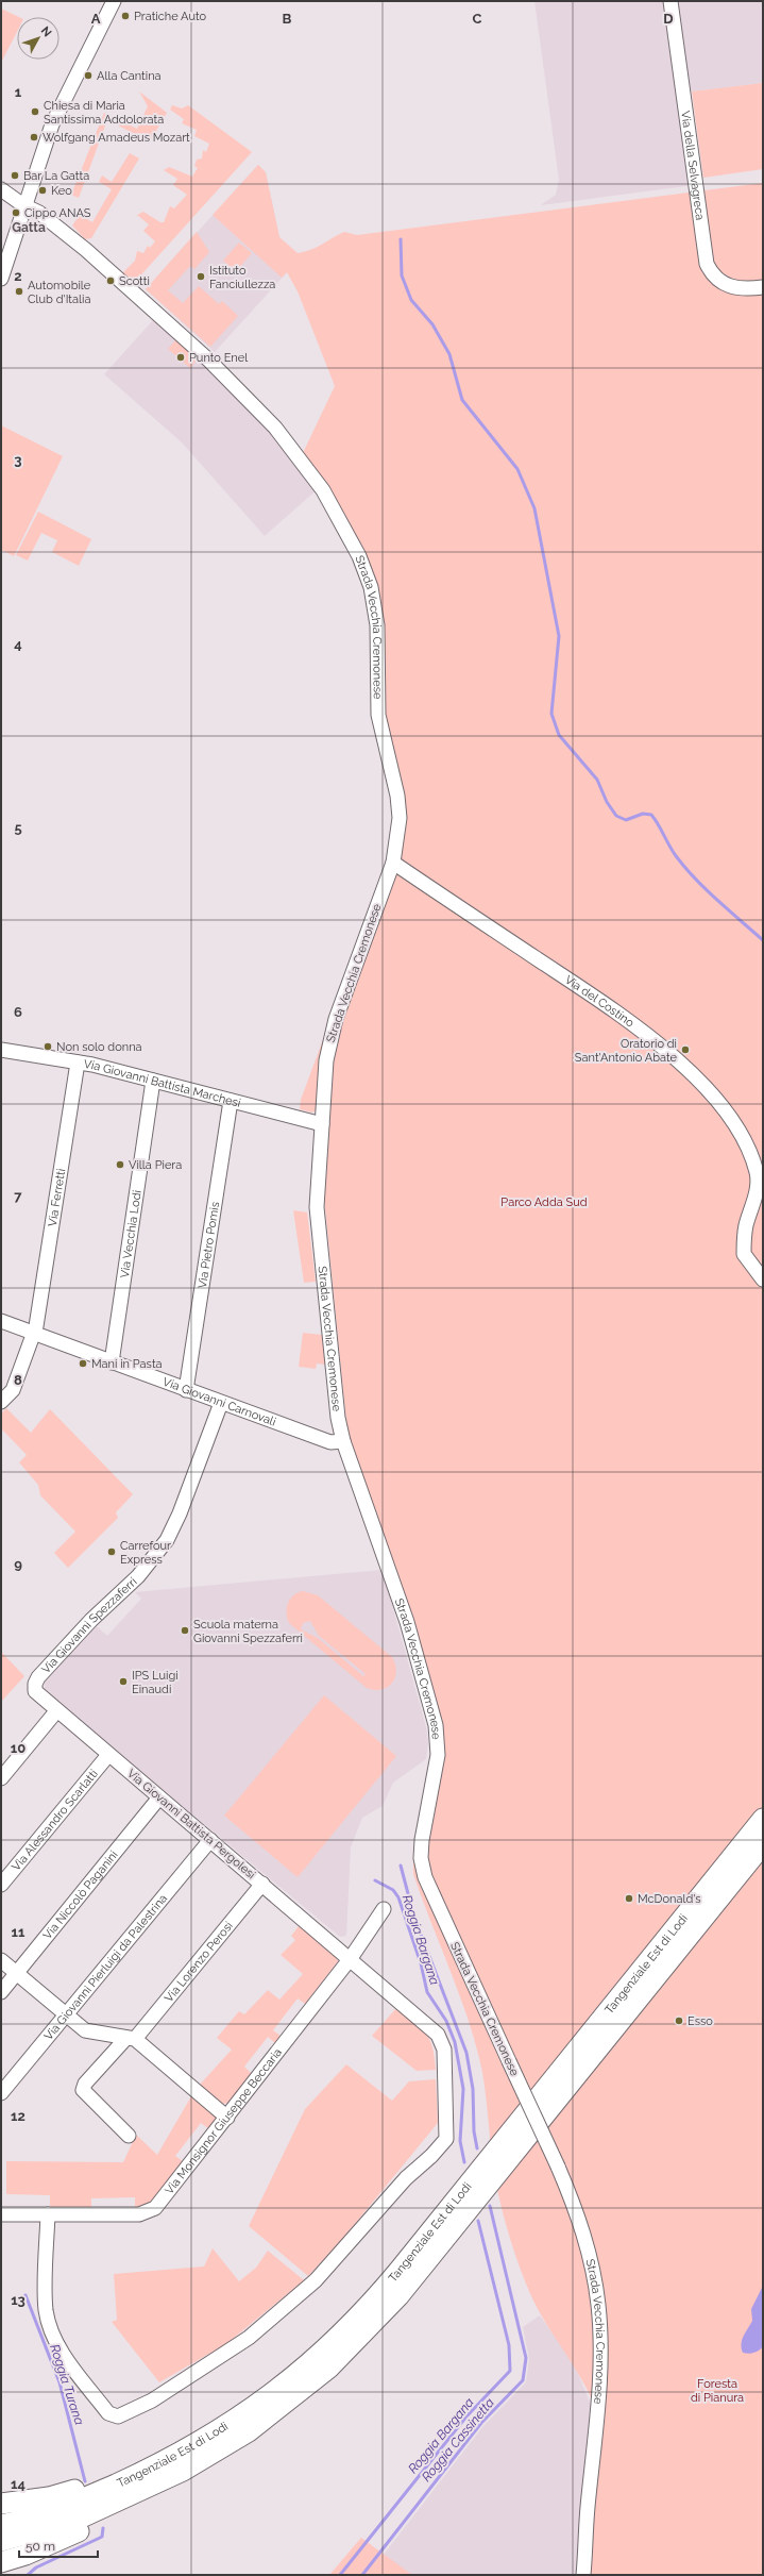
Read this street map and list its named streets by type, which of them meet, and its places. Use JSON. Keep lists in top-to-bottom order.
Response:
{
  "streets": {
    "highway": ["Tangenziale Est di Lodi"],
    "street": [
      "Via della Selvagreca",
      "Strada Vecchia Cremonese",
      "Via del Costino",
      "Via Giovanni Battista Marchesi",
      "Via Ferretti",
      "Via Vecchia Lodi",
      "Via Pietro Pomis",
      "Via Giovanni Carnovali",
      "Via Giovanni Spezzaferri",
      "Via Alessandro Scarlatti",
      "Via Giovanni Battista Pergolesi",
      "Via Niccolò Paganini",
      "Via Lorenzo Perosi",
      "Via Giovanni Pierluigi da Palestrina",
      "Via Monsignor Giuseppe Beccaria"
    ]
  },
  "crossings": [
    ["Strada Vecchia Cremonese", "Via del Costino"],
    ["Strada Vecchia Cremonese", "Via Giovanni Battista Marchesi"],
    ["Strada Vecchia Cremonese", "Via Giovanni Carnovali"],
    ["Via Giovanni Battista Marchesi", "Via Ferretti"],
    ["Via Giovanni Battista Marchesi", "Via Vecchia Lodi"],
    ["Via Giovanni Battista Marchesi", "Via Pietro Pomis"],
    ["Via Ferretti", "Via Giovanni Carnovali"],
    ["Via Vecchia Lodi", "Via Giovanni Carnovali"],
    ["Via Pietro Pomis", "Via Giovanni Carnovali"],
    ["Via Giovanni Carnovali", "Via Giovanni Spezzaferri"],
    ["Via Giovanni Spezzaferri", "Via Giovanni Battista Pergolesi"],
    ["Via Alessandro Scarlatti", "Via Giovanni Battista Pergolesi"],
    ["Via Giovanni Battista Pergolesi", "Via Niccolò Paganini"],
    ["Via Giovanni Battista Pergolesi", "Via Lorenzo Perosi"],
    ["Via Giovanni Battista Pergolesi", "Via Giovanni Pierluigi da Palestrina"],
    ["Via Giovanni Battista Pergolesi", "Via Monsignor Giuseppe Beccaria"]
  ],
  "districts": ["Gatta"],
  "water": ["Roggia Bargana", "Roggia Turana", "Roggia Cassinetta"],
  "parks": ["Parco Adda Sud", "Foresta di Pianura"],
  "places": [
    "Pratiche Auto",
    "Alla Cantina",
    "Chiesa di Maria Santissima Addolorata",
    "Wolfgang Amadeus Mozart",
    "Bar La Gatta",
    "Keo",
    "Cippo ANAS",
    "Istituto Fanciullezza",
    "Scotti",
    "Automobile Club d'Italia",
    "Punto Enel",
    "Non solo donna",
    "Oratorio di Sant'Antonio Abate",
    "Villa Piera",
    "Mani in Pasta",
    "Carrefour Express",
    "Scuola materna Giovanni Spezzaferri",
    "IPS Luigi Einaudi",
    "McDonald's",
    "Esso"
  ],
  "scale_bar": "50 m",
  "north": "top right",
  "grid": {
    "columns": [
      "A",
      "B",
      "C",
      "D"
    ],
    "rows": [
      "1",
      "2",
      "3",
      "4",
      "5",
      "6",
      "7",
      "8",
      "9",
      "10",
      "11",
      "12",
      "13",
      "14"
    ]
  }
}
